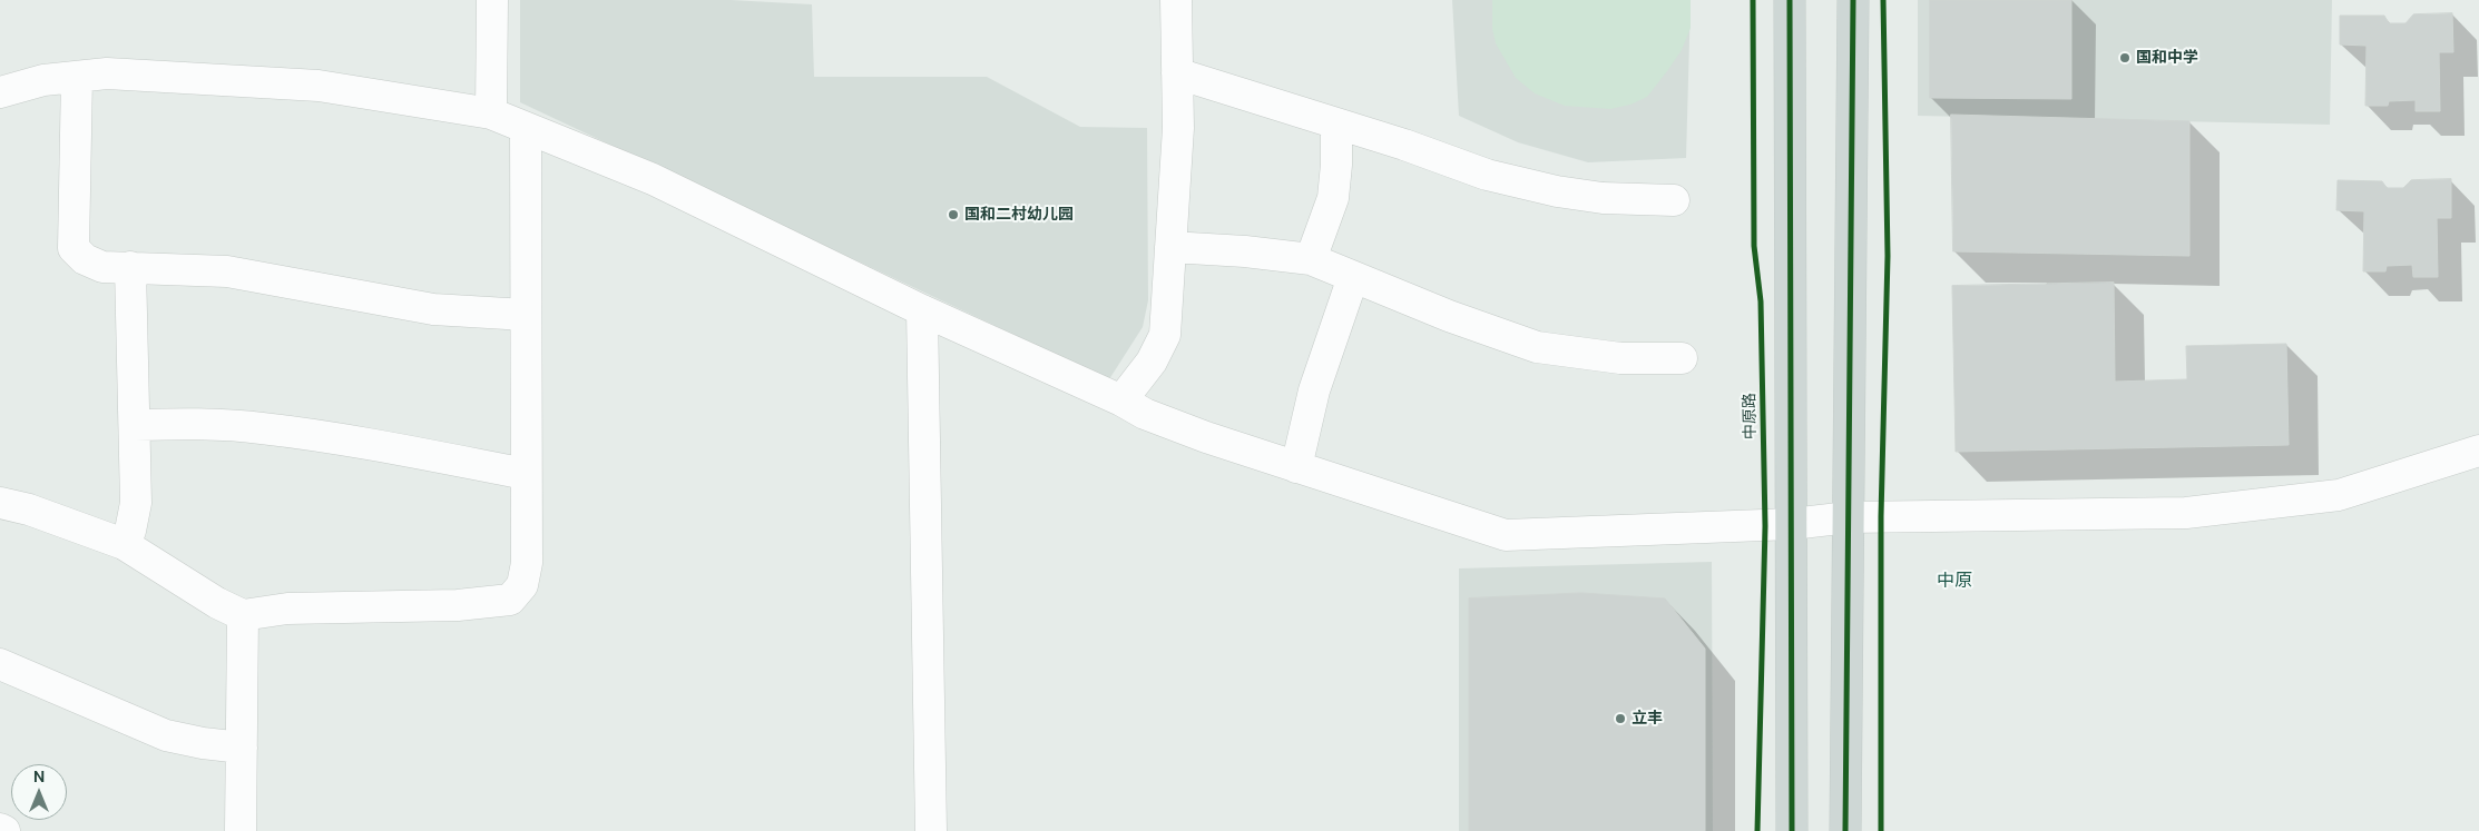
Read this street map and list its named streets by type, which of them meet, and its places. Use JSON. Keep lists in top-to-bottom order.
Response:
{
  "streets": {
    "cycle path": ["中原路"]
  },
  "districts": ["中原"],
  "places": ["国和中学", "国和二村幼儿园", "立丰"],
  "north": "top"
}
